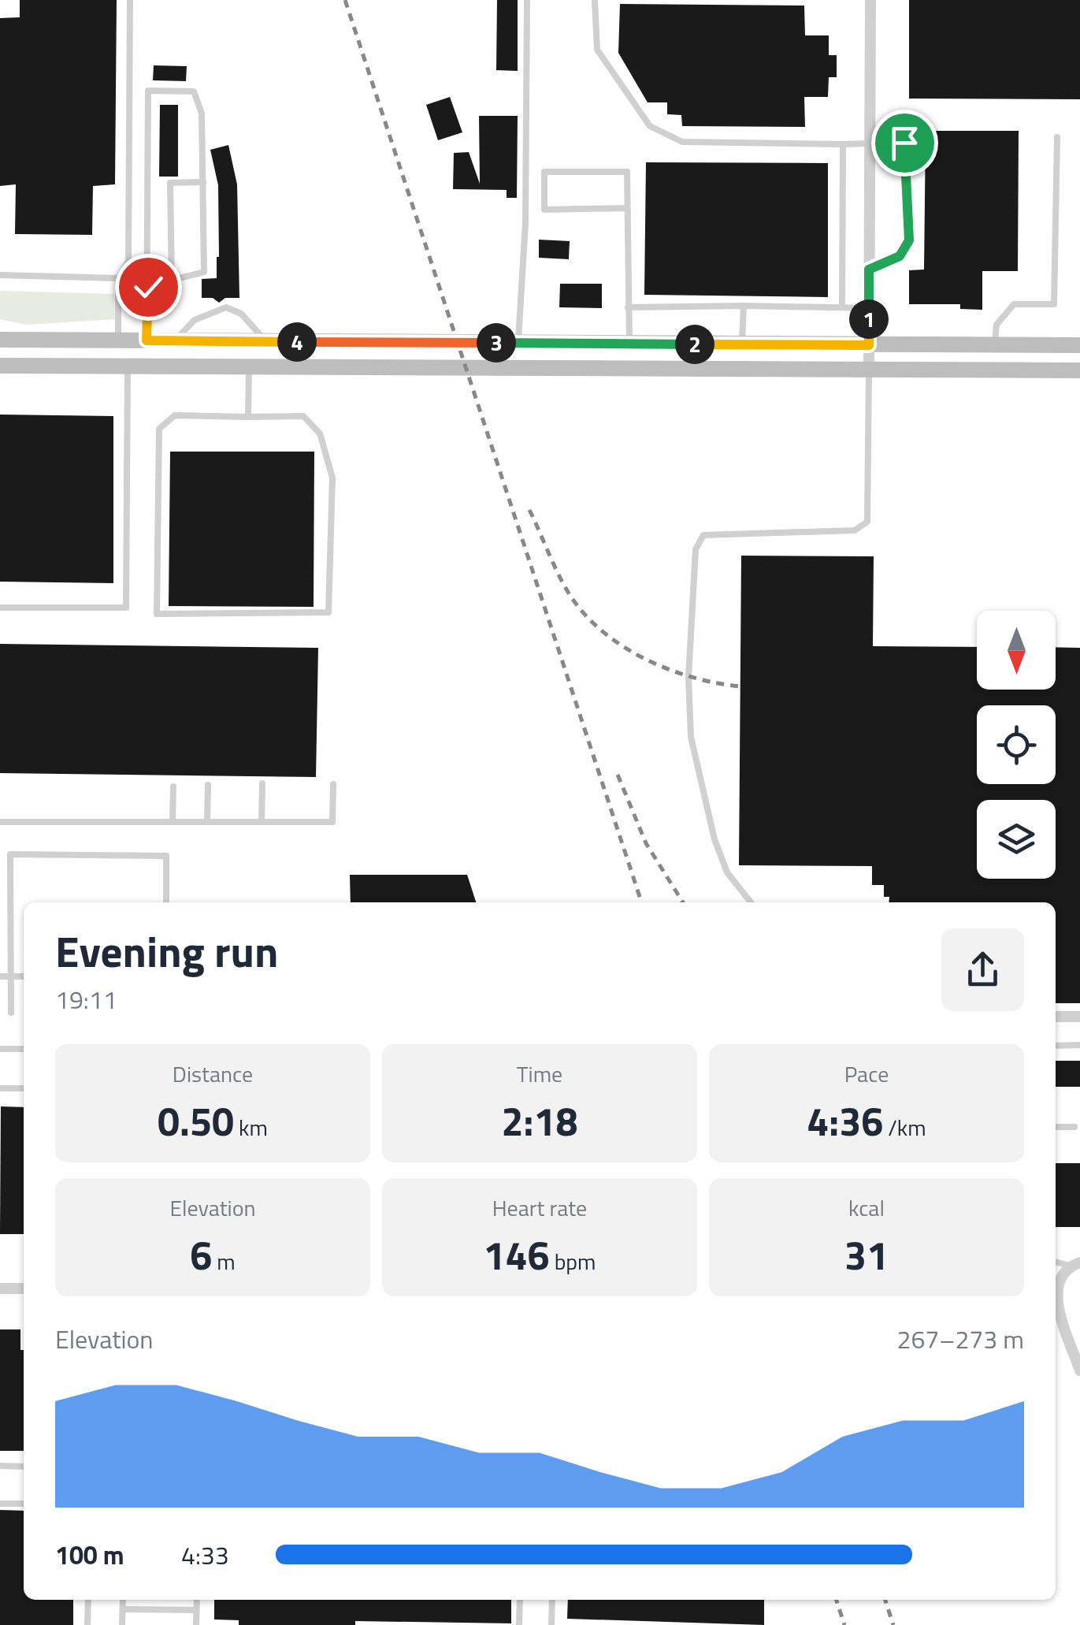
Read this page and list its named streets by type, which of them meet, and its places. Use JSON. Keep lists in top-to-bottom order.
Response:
{
  "north": "bottom",
  "page": {
    "pins": [
      "1",
      "4",
      "3",
      "2"
    ],
    "heading": ["Evening run", "19:11"],
    "stats": [
      ["Distance", "0.50 km"],
      ["Time", "2:18"],
      ["Pace", "4:36 /km"],
      ["Elevation", "6 m"],
      ["Heart rate", "146 bpm"],
      ["kcal", "31"]
    ],
    "chart": ["Elevation", "267–273 m"],
    "list": [
      {
        "name": "100 m",
        "note": "4:33"
      }
    ]
  }
}
